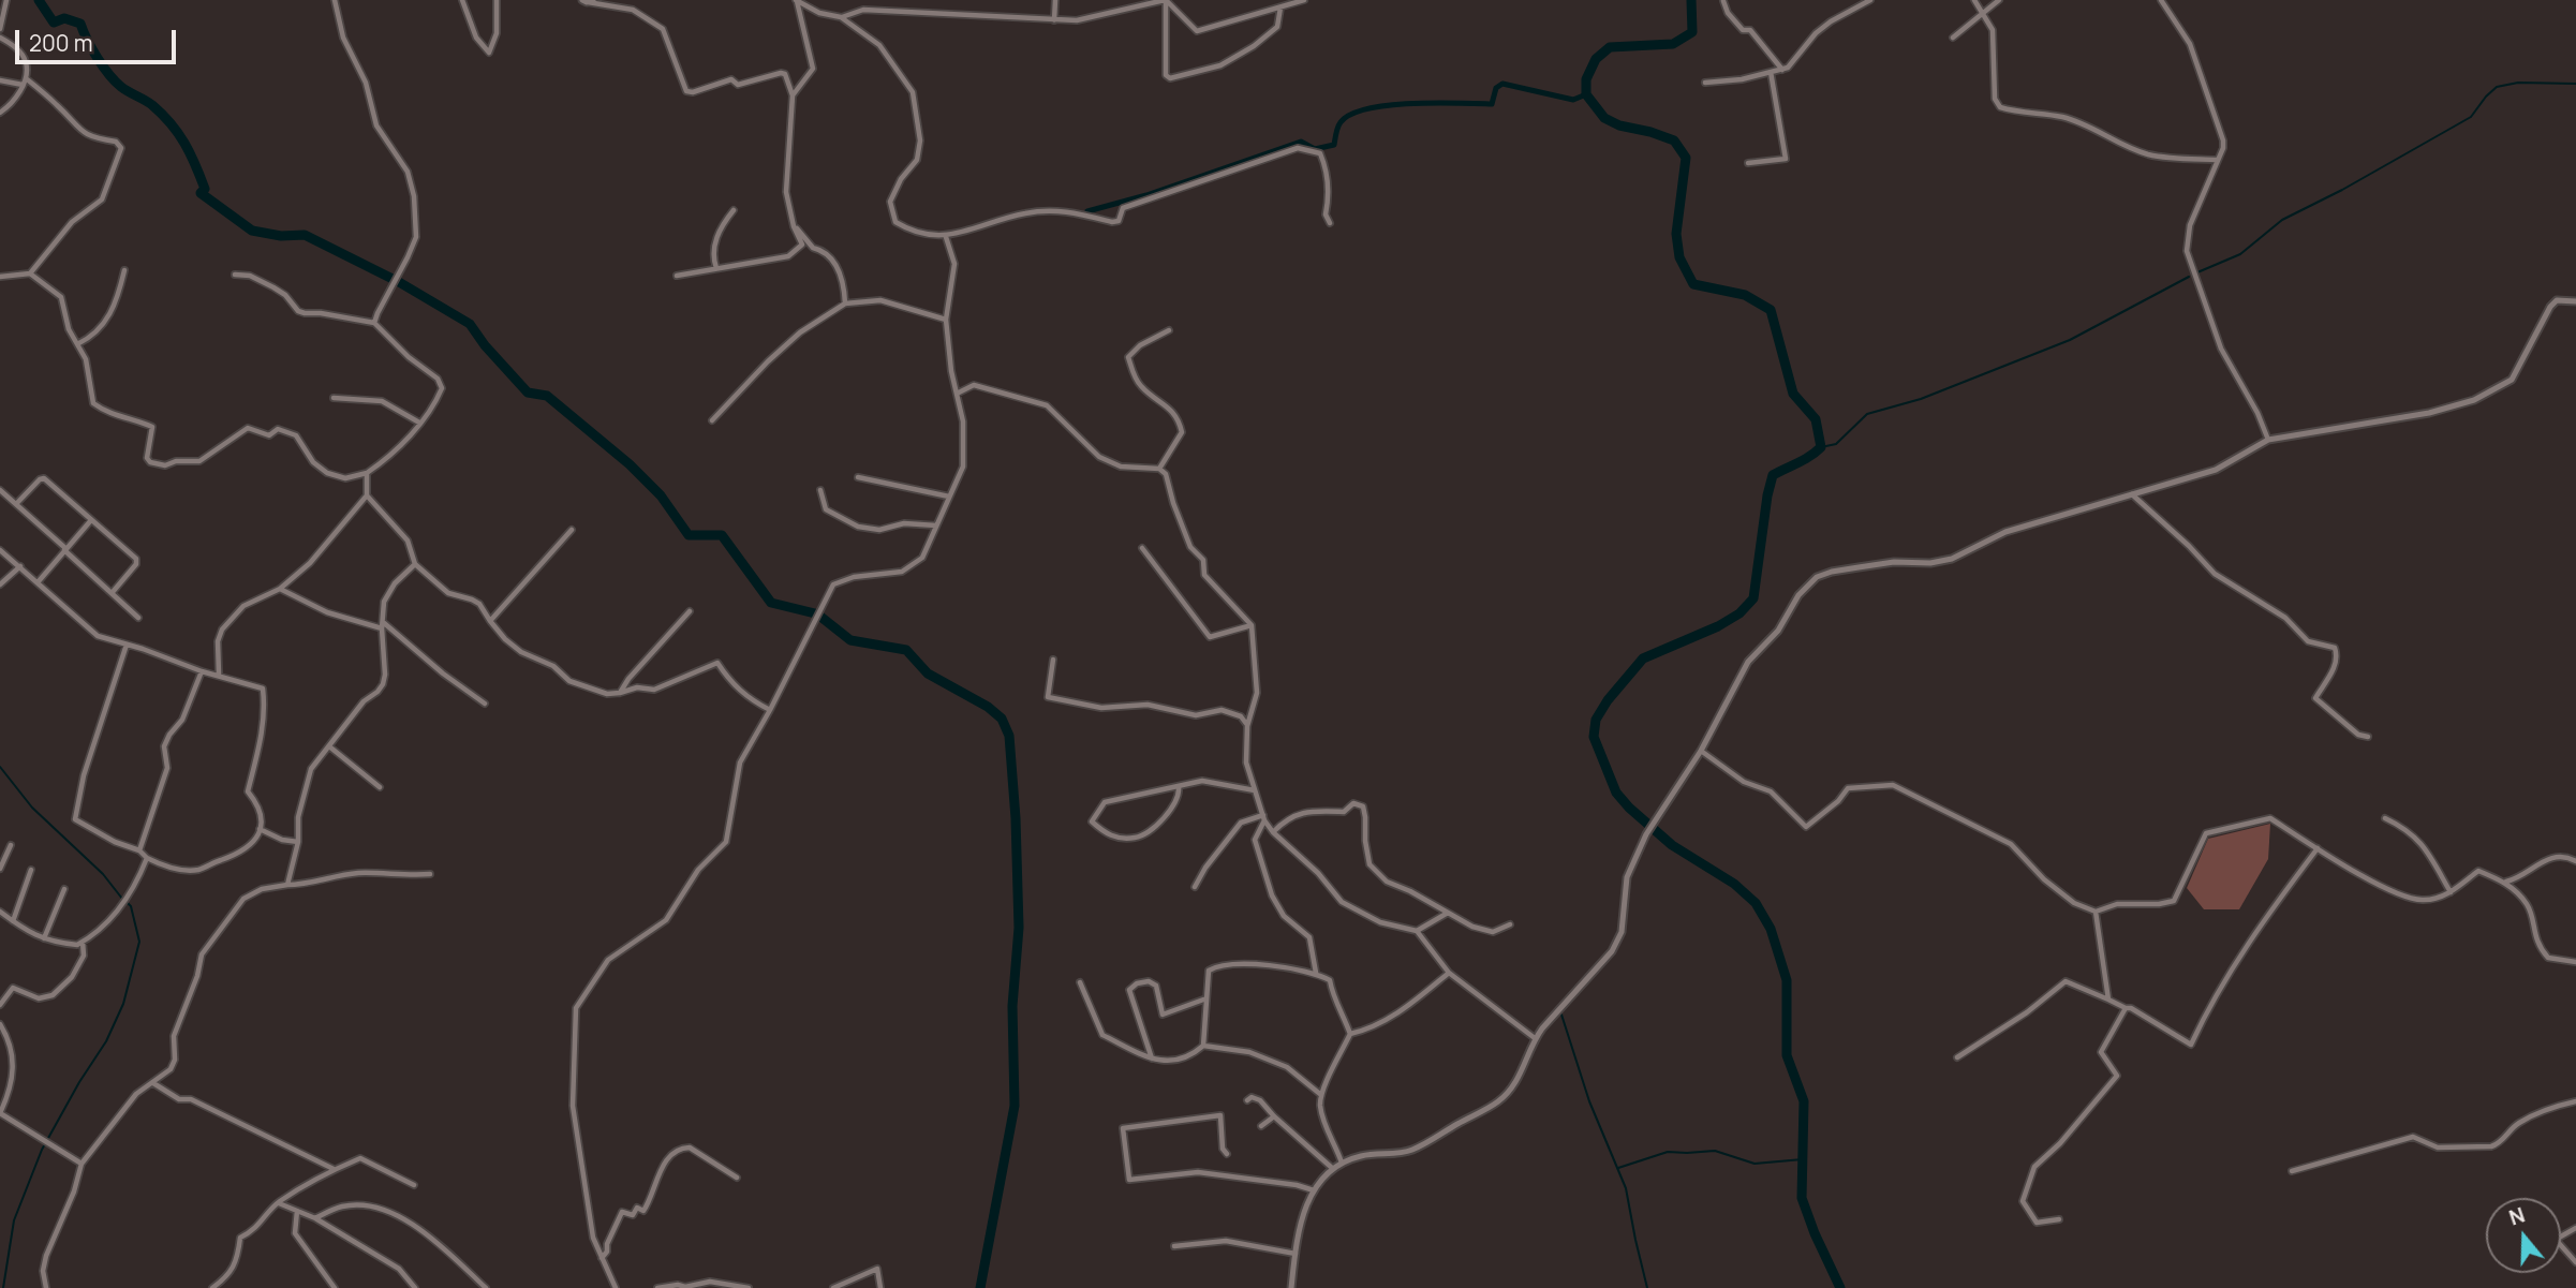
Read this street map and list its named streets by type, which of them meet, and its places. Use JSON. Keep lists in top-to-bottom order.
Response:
{
  "scale_bar": "200 m",
  "north": "top"
}
